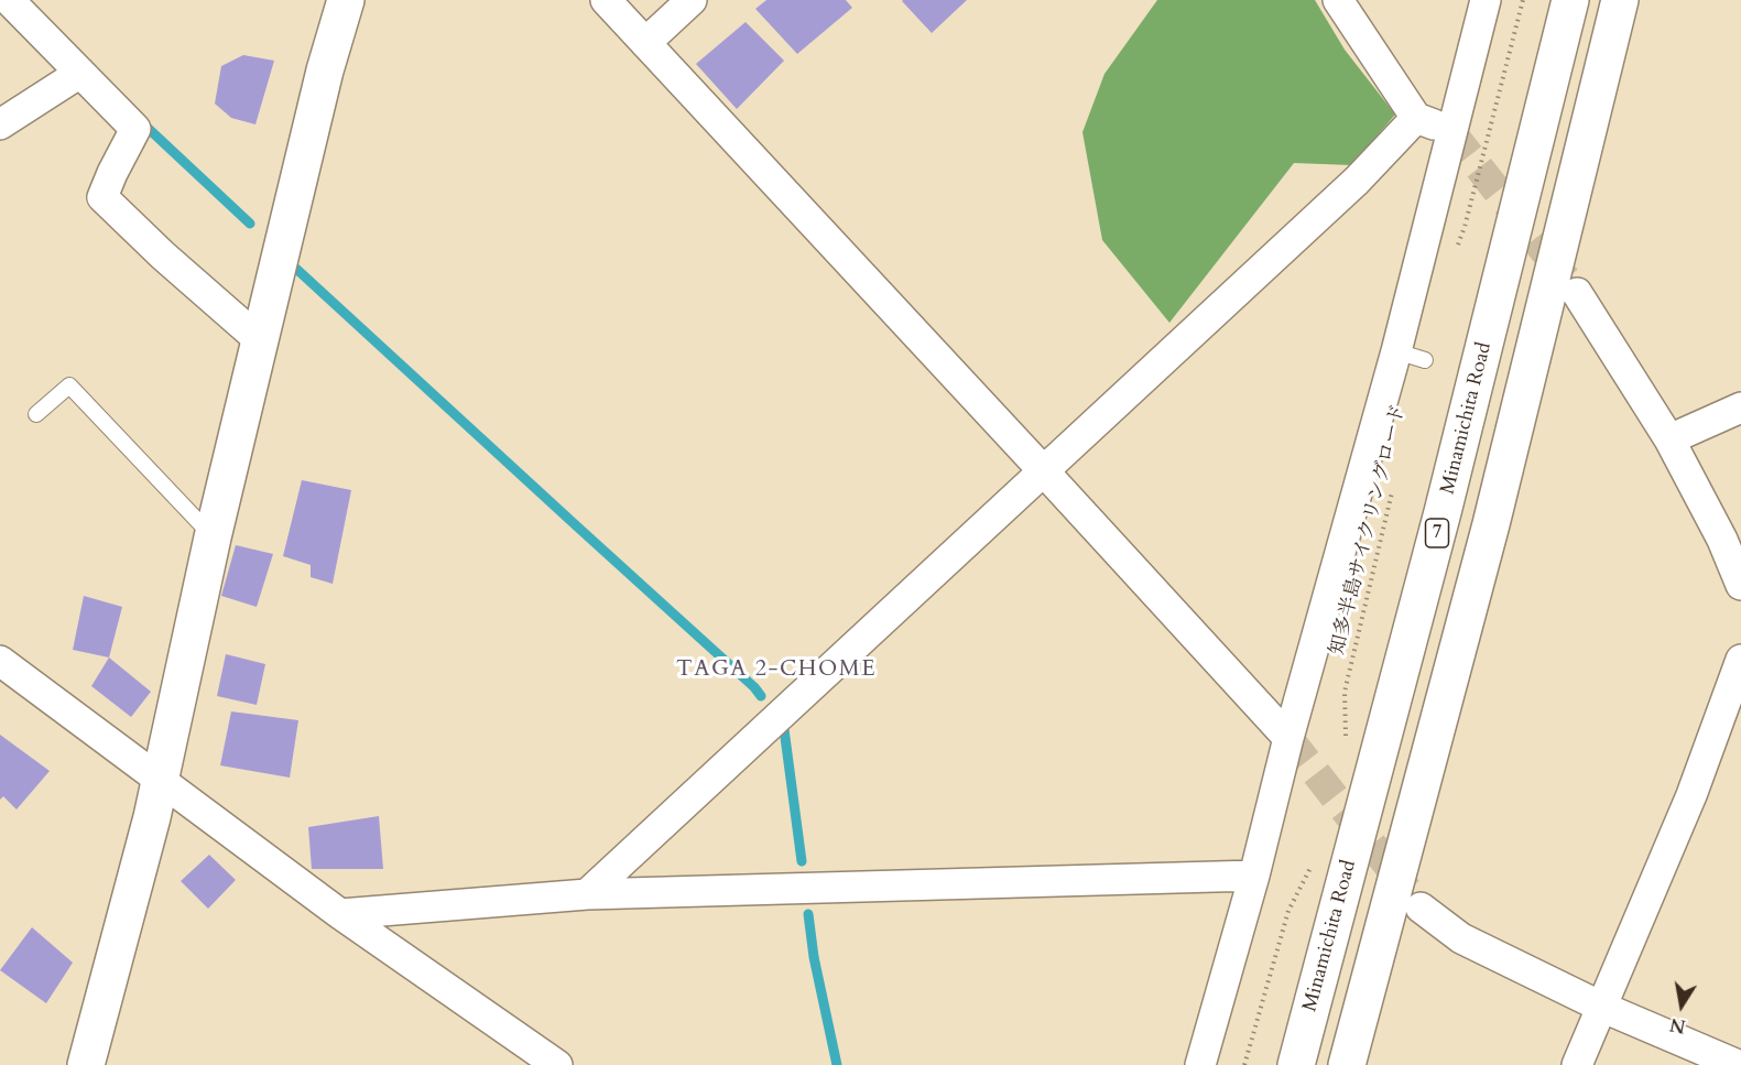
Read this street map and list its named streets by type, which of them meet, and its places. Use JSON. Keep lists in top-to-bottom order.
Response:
{
  "streets": {
    "main road": ["Minamichita Road", "7"],
    "path": ["知多半島サイクリングロード"]
  },
  "districts": ["TAGA 2-CHOME"],
  "north": "bottom"
}
